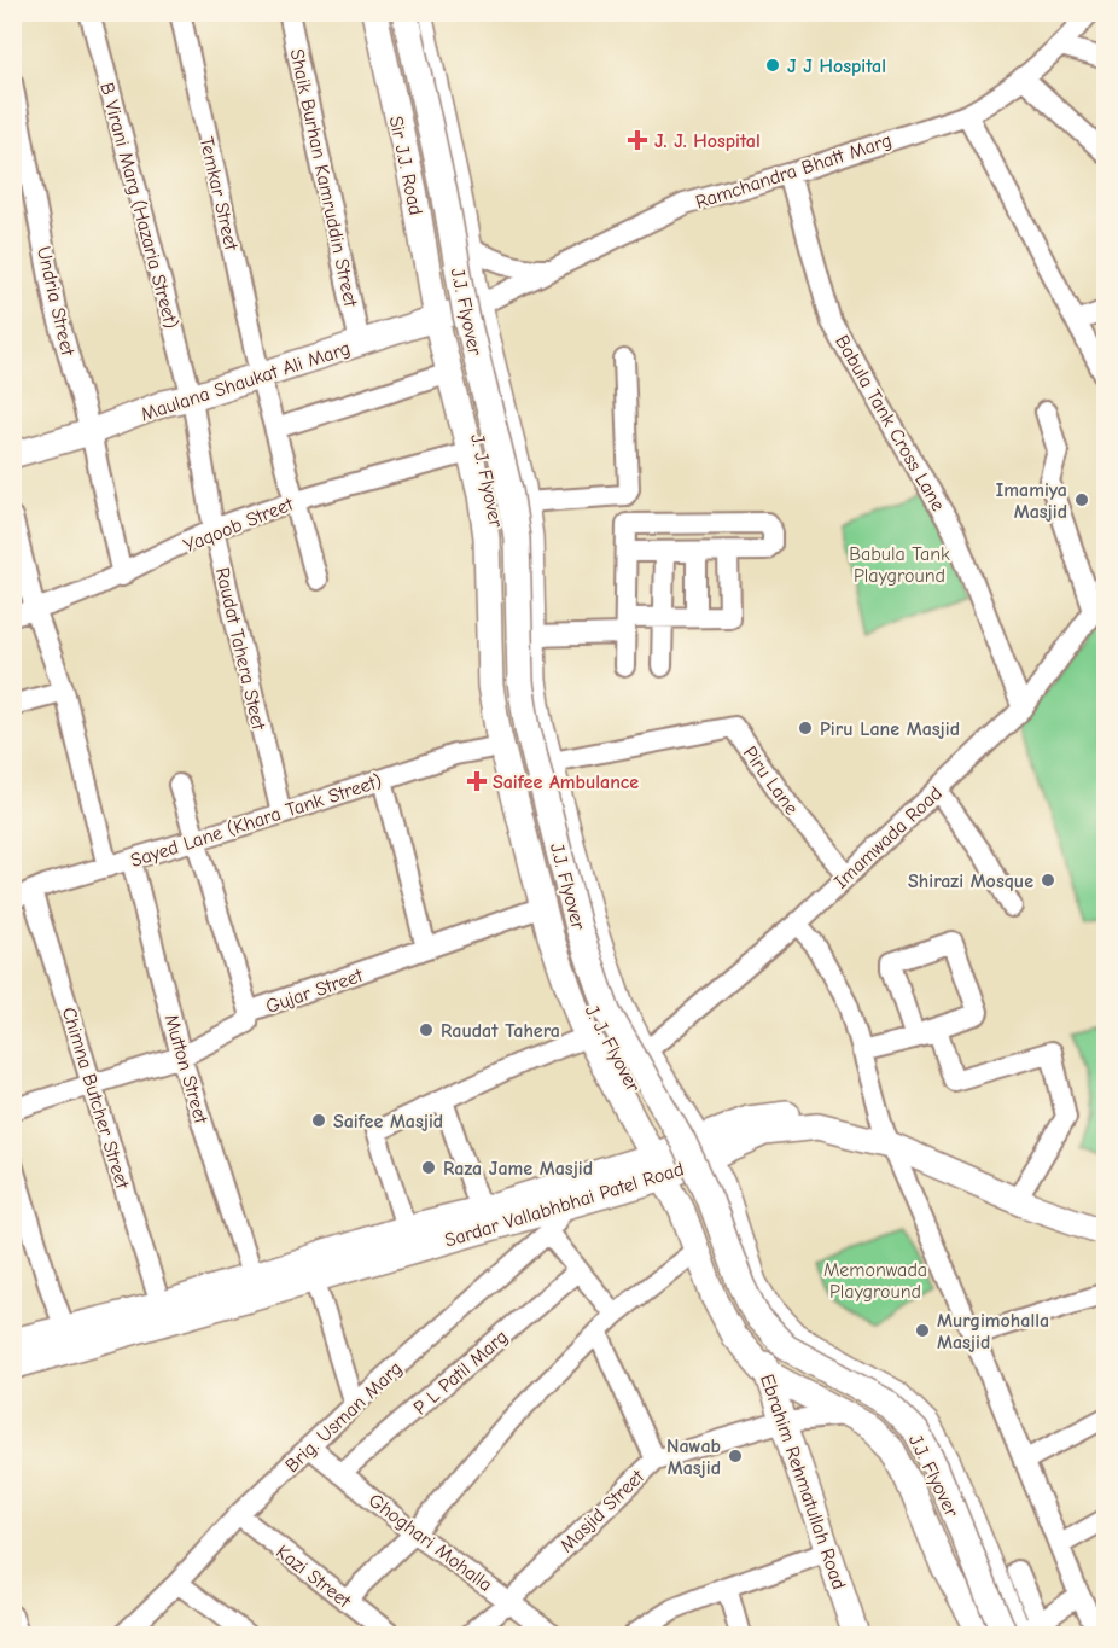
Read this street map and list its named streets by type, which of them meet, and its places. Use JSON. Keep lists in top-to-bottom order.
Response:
{
  "streets": {
    "main road": [
      "Sir J.J. Road",
      "J.J. Flyover",
      "Maulana Shaukat Ali Marg",
      "J. J. Flyover",
      "Sardar Vallabhbhai Patel Road",
      "Ebrahim Rehmatullah Road"
    ],
    "street": [
      "Ramchandra Bhatt Marg",
      "Shaik Burhan Kamruddin Street",
      "Temkar Street",
      "B Virani Marg (Hazaria Street)",
      "Undria Street",
      "Babula Tank Cross Lane",
      "Yaqoob Street",
      "Raudat Tahera Steet",
      "Piru Lane",
      "Sayed Lane (Khara Tank Street)",
      "Imamwada Road",
      "Gujar Street",
      "Mutton Street",
      "Chimna Butcher Street",
      "P L Patil Marg",
      "Brig. Usman Marg",
      "Masjid Street",
      "Ghoghari Mohalla",
      "Kazi Street"
    ]
  },
  "crossings": [
    ["Sir J.J. Road", "Maulana Shaukat Ali Marg"],
    ["Ramchandra Bhatt Marg", "Maulana Shaukat Ali Marg"],
    ["Ramchandra Bhatt Marg", "Babula Tank Cross Lane"],
    ["Shaik Burhan Kamruddin Street", "Maulana Shaukat Ali Marg"],
    ["Temkar Street", "Maulana Shaukat Ali Marg"],
    ["Temkar Street", "Yaqoob Street"],
    ["B Virani Marg (Hazaria Street)", "Maulana Shaukat Ali Marg"],
    ["B Virani Marg (Hazaria Street)", "Raudat Tahera Steet"],
    ["Undria Street", "Maulana Shaukat Ali Marg"],
    ["Undria Street", "Yaqoob Street"],
    ["Maulana Shaukat Ali Marg", "Raudat Tahera Steet"],
    ["Babula Tank Cross Lane", "Imamwada Road"],
    ["Yaqoob Street", "Raudat Tahera Steet"],
    ["Raudat Tahera Steet", "Sayed Lane (Khara Tank Street)"],
    ["Piru Lane", "Imamwada Road"],
    ["Sayed Lane (Khara Tank Street)", "Mutton Street"],
    ["Sayed Lane (Khara Tank Street)", "Chimna Butcher Street"],
    ["Gujar Street", "Mutton Street"],
    ["Gujar Street", "Chimna Butcher Street"],
    ["Mutton Street", "Sardar Vallabhbhai Patel Road"],
    ["Chimna Butcher Street", "Sardar Vallabhbhai Patel Road"],
    ["Sardar Vallabhbhai Patel Road", "Brig. Usman Marg"],
    ["P L Patil Marg", "Ghoghari Mohalla"],
    ["Brig. Usman Marg", "Ghoghari Mohalla"],
    ["Brig. Usman Marg", "Kazi Street"],
    ["Ebrahim Rehmatullah Road", "Masjid Street"],
    ["Masjid Street", "Ghoghari Mohalla"]
  ],
  "parks": ["Babula Tank Playground", "Memonwada Playground"],
  "places": {
    "other": [
      "J J Hospital",
      "Imamiya Masjid",
      "Piru Lane Masjid",
      "Shirazi Mosque",
      "Raudat Tahera",
      "Saifee Masjid",
      "Raza Jame Masjid",
      "Murgimohalla Masjid",
      "Nawab Masjid"
    ],
    "health": ["J. J. Hospital", "Saifee Ambulance"]
  }
}
